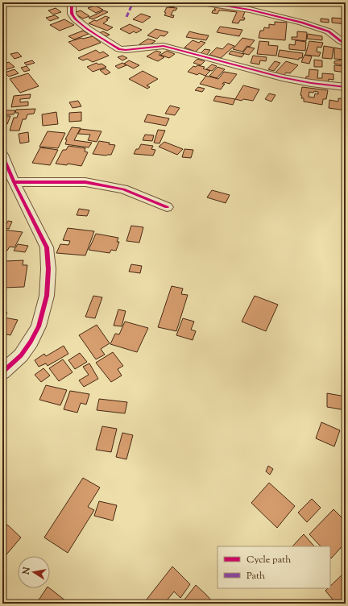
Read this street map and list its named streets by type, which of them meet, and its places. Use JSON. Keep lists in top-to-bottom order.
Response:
{
  "legend": ["Cycle path", "Path"],
  "north": "left"
}
